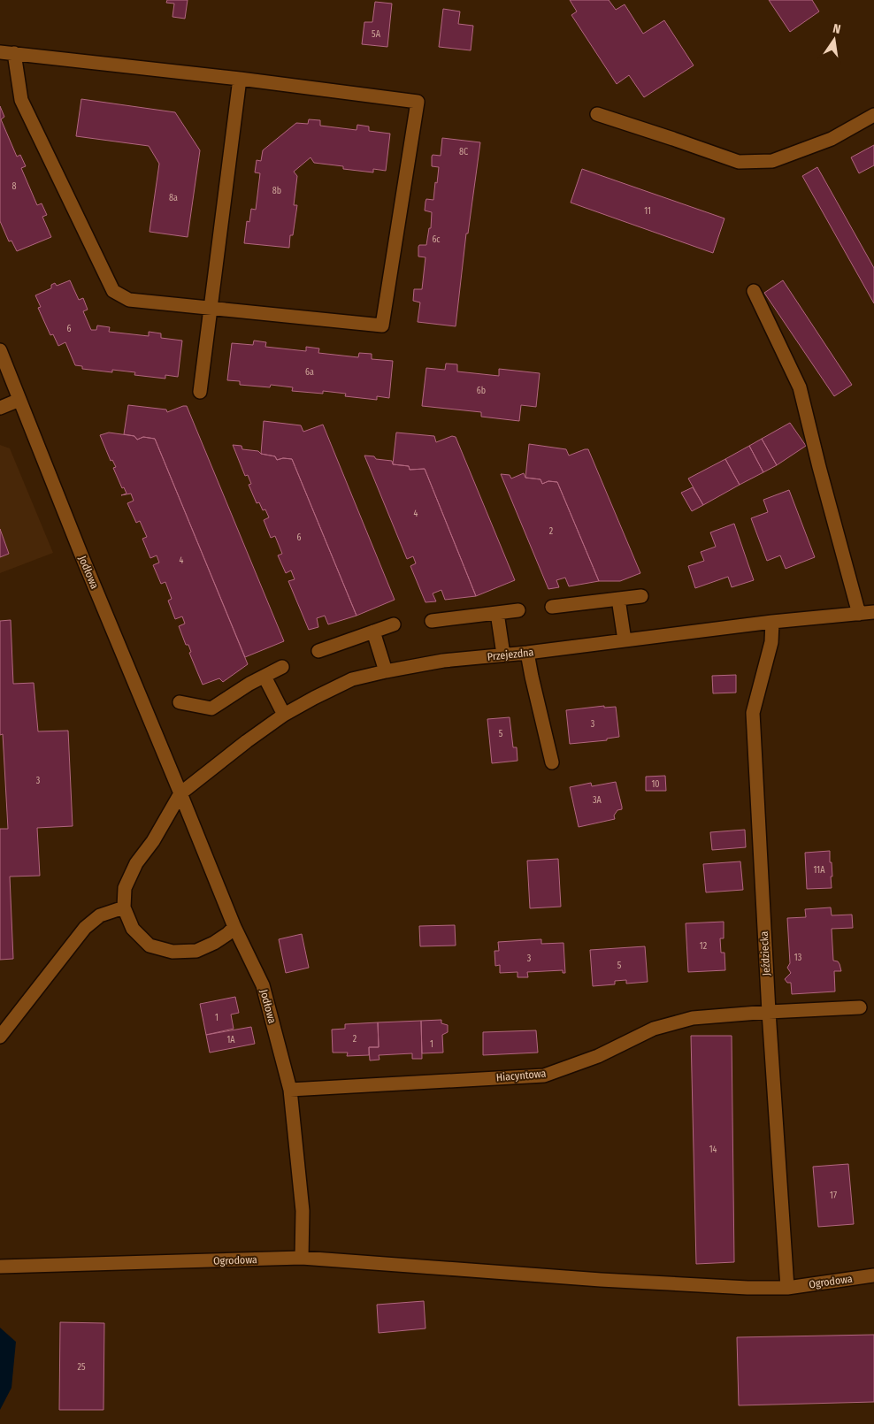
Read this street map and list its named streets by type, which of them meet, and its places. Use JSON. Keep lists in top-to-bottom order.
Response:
{
  "streets": {
    "street": [
      "Jodłowa",
      "Przejezdna",
      "Jeździecka",
      "Hiacyntowa",
      "Ogrodowa"
    ]
  },
  "crossings": [
    ["Jodłowa", "Przejezdna"],
    ["Jodłowa", "Hiacyntowa"],
    ["Przejezdna", "Jeździecka"],
    ["Jeździecka", "Hiacyntowa"],
    ["Jeździecka", "Ogrodowa"]
  ],
  "house_numbers": [
    "5A",
    "8C",
    "8",
    "8b",
    "8a",
    "11",
    "6c",
    "6",
    "6a",
    "6b",
    "4",
    "2",
    "6",
    "4",
    "3",
    "5",
    "3",
    "10",
    "3A",
    "11A",
    "12",
    "13",
    "3",
    "5",
    "1",
    "2",
    "1A",
    "1",
    "14",
    "17",
    "25"
  ],
  "north": "top"
}
